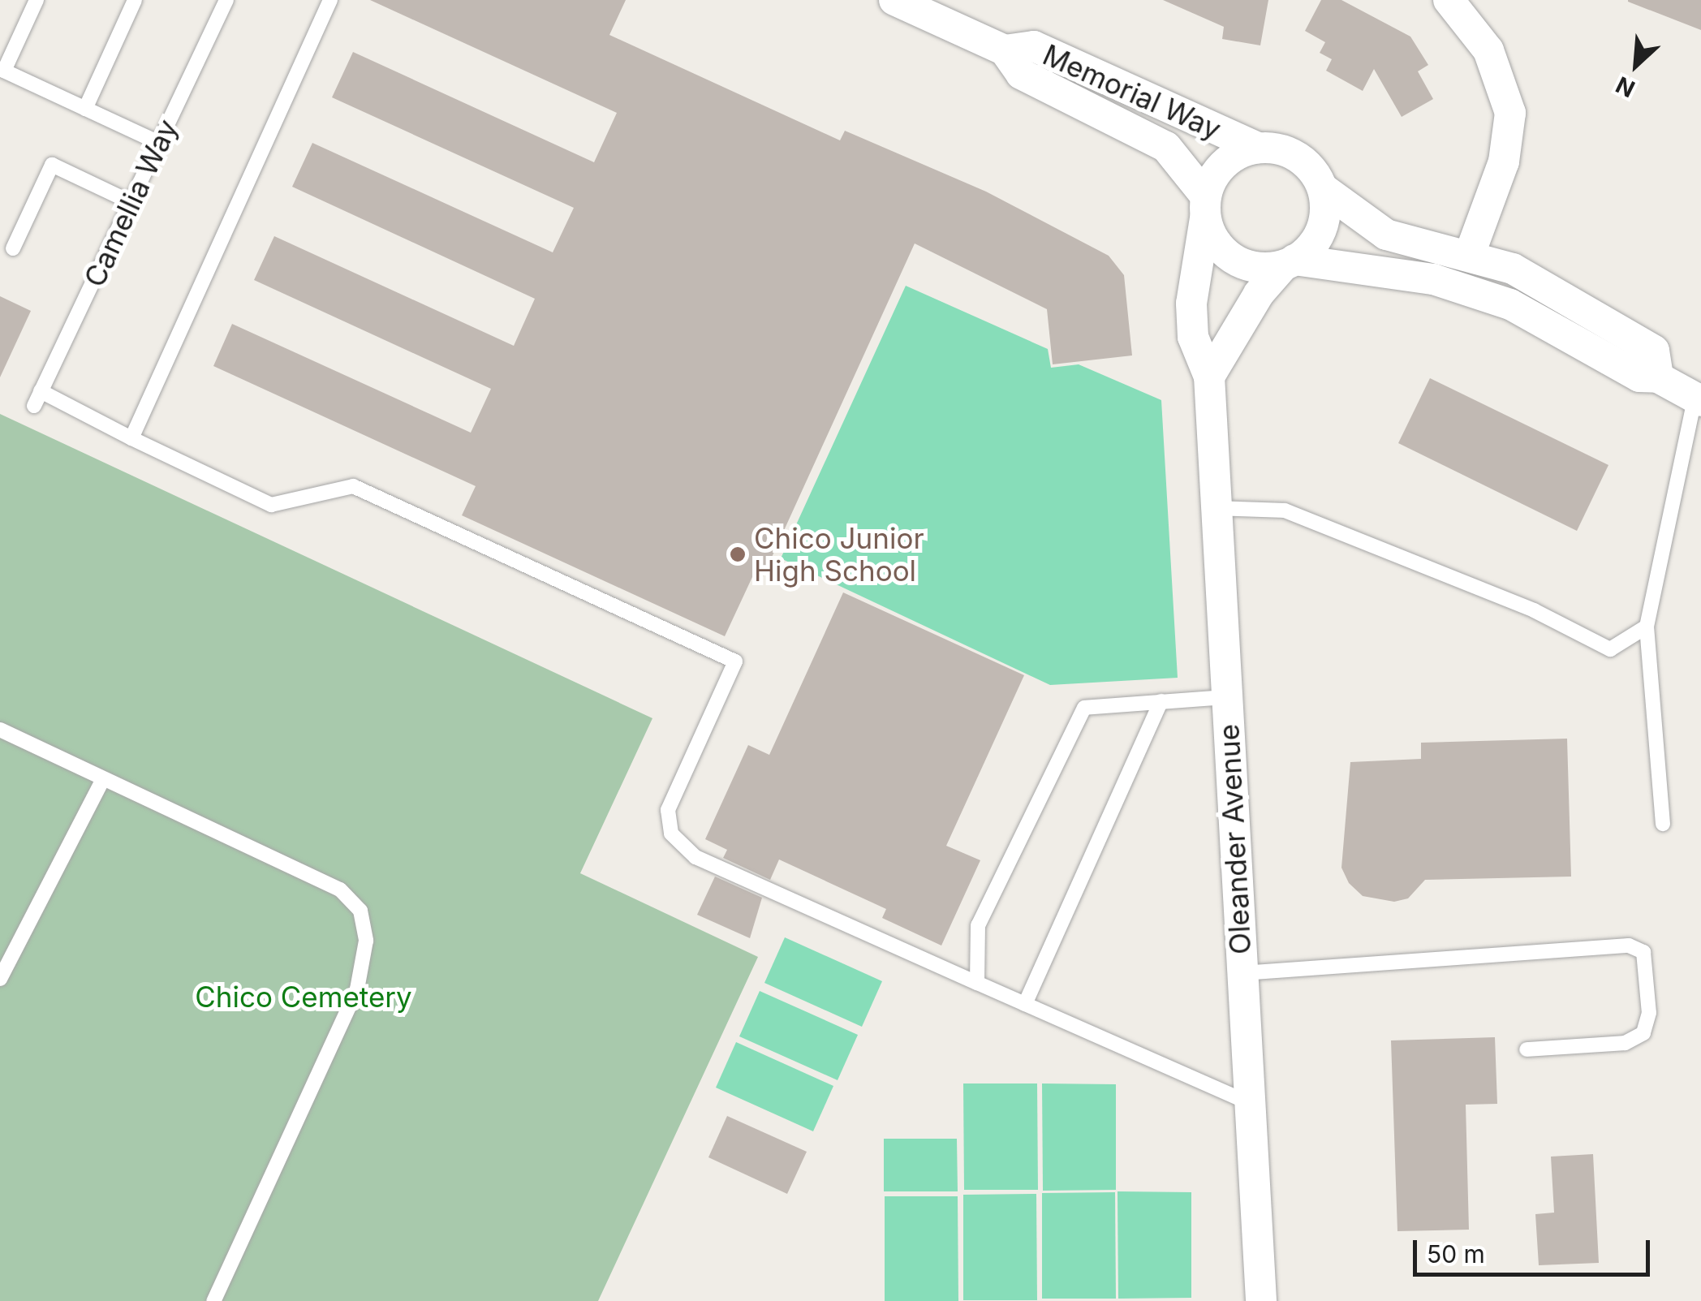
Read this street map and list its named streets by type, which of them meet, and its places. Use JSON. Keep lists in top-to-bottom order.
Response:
{
  "streets": {
    "street": ["Memorial Way", "Oleander Avenue"],
    "lane": ["Camellia Way"]
  },
  "crossings": [
    ["Memorial Way", "Oleander Avenue"]
  ],
  "parks": ["Chico Cemetery"],
  "places": ["Chico Junior High School"],
  "scale_bar": "50 m",
  "north": "bottom left"
}
